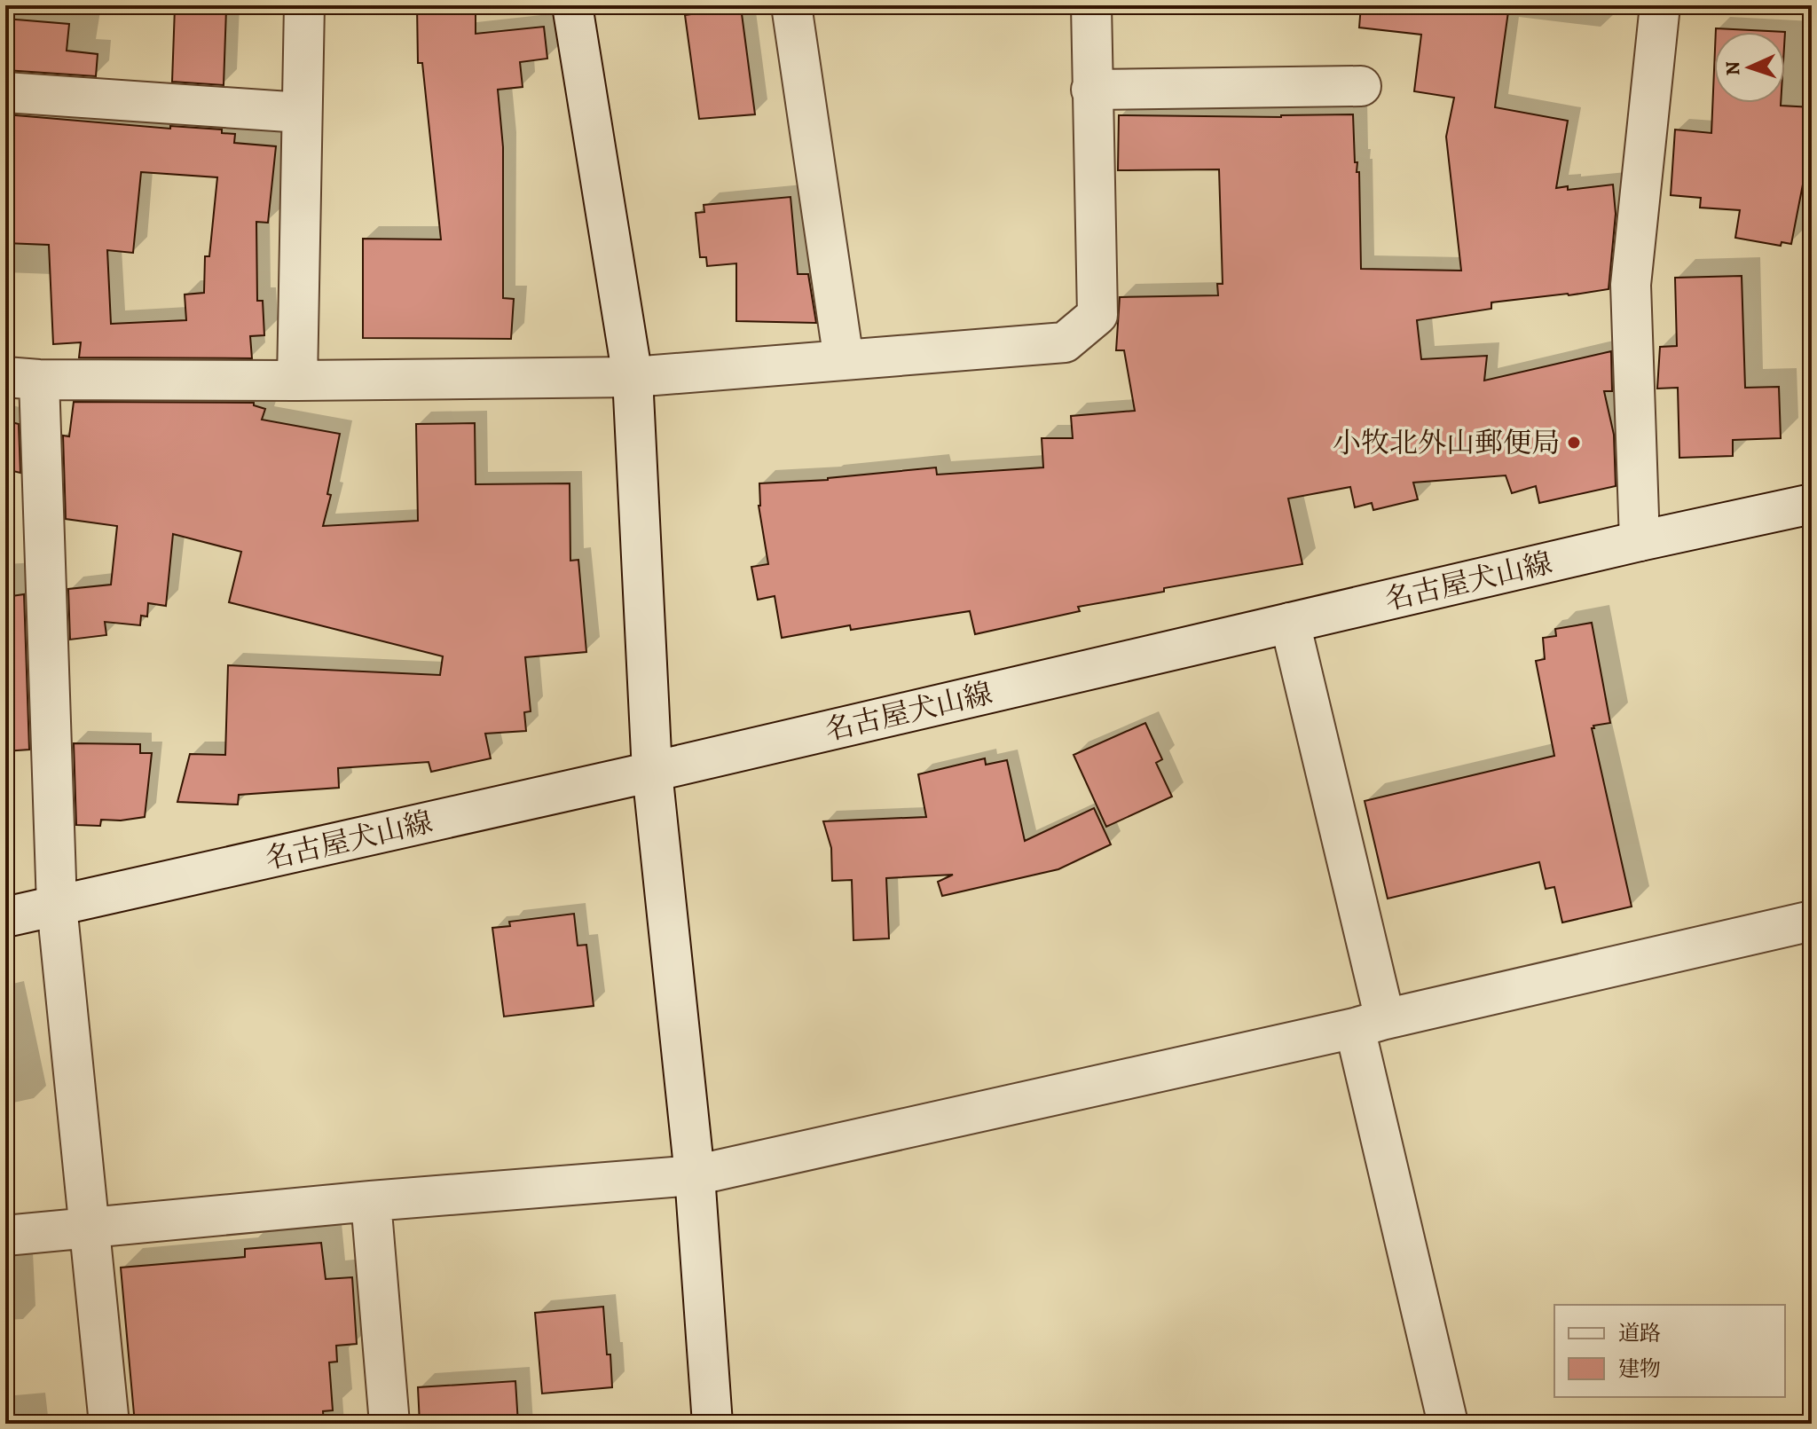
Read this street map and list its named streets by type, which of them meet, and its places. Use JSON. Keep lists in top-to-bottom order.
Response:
{
  "streets": {
    "street": ["名古屋犬山線"]
  },
  "places": ["小牧北外山郵便局"],
  "legend": ["道路", "建物"],
  "north": "left"
}
